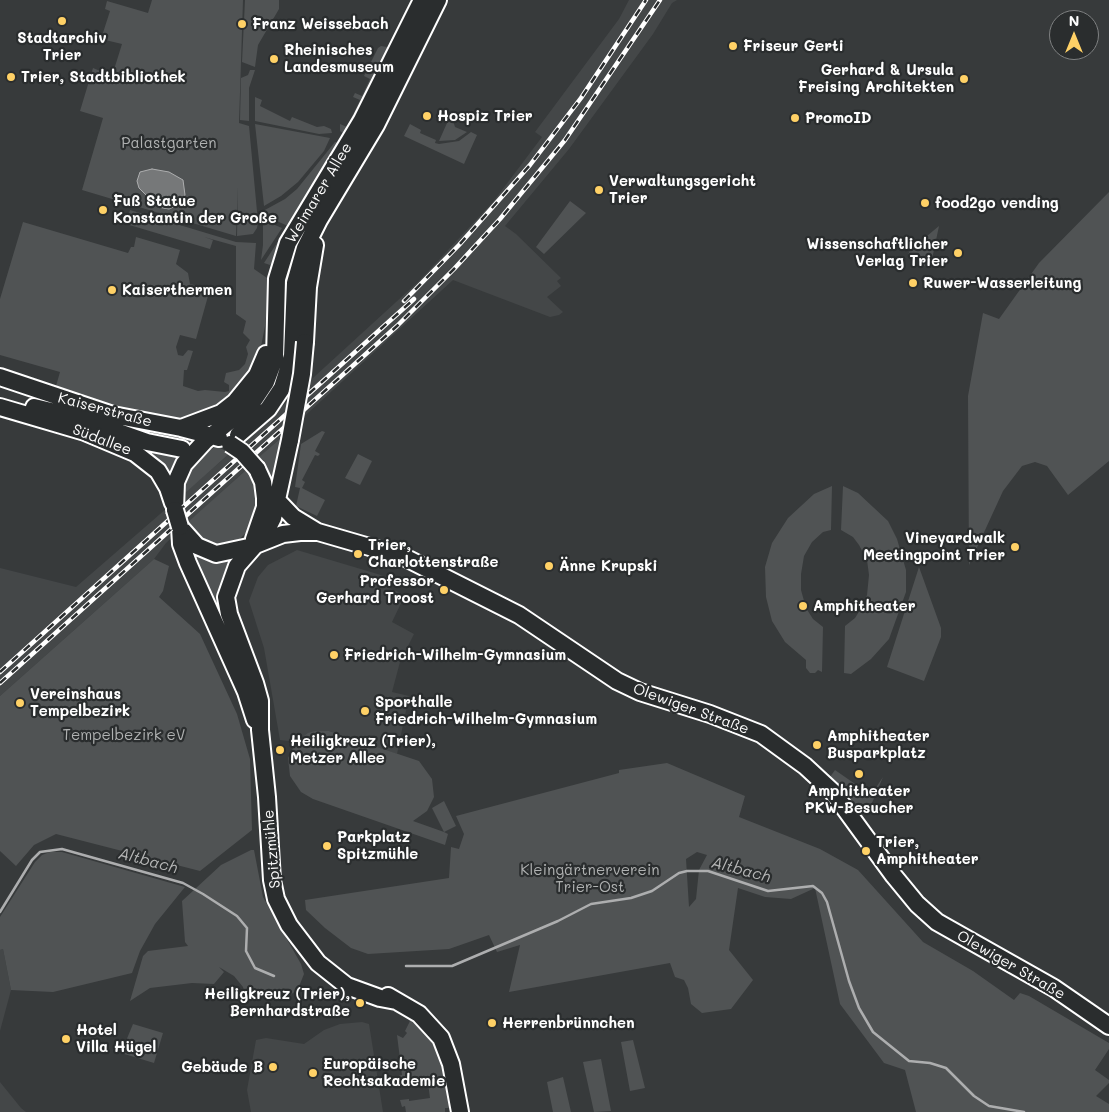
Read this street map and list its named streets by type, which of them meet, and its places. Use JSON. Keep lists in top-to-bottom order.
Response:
{
  "streets": {
    "main road": [
      "Weimarer Allee",
      "Kaiserstraße",
      "Südallee",
      "Olewiger Straße",
      "Spitzmühle"
    ]
  },
  "crossings": [
    ["Weimarer Allee", "Kaiserstraße"],
    ["Weimarer Allee", "Südallee"],
    ["Weimarer Allee", "Spitzmühle"],
    ["Kaiserstraße", "Südallee"],
    ["Kaiserstraße", "Spitzmühle"],
    ["Südallee", "Spitzmühle"]
  ],
  "water": ["Altbach"],
  "parks": ["Palastgarten", "Tempelbezirk eV", "Kleingärtnerverein Trier-Ost"],
  "places": [
    "Stadtarchiv Trier",
    "Franz Weissebach",
    "Friseur Gerti",
    "Rheinisches Landesmuseum",
    "Trier, Stadtbibliothek",
    "Gerhard & Ursula Freising Architekten",
    "Hospiz Trier",
    "PromoID",
    "Verwaltungsgericht Trier",
    "food2go vending",
    "Fuß Statue Konstantin der Große",
    "Wissenschaftlicher Verlag Trier",
    "Ruwer-Wasserleitung",
    "Kaiserthermen",
    "Vineyardwalk Meetingpoint Trier",
    "Trier, Charlottenstraße",
    "Änne Krupski",
    "Professor Gerhard Troost",
    "Amphitheater",
    "Friedrich-Wilhelm-Gymnasium",
    "Vereinshaus Tempelbezirk",
    "Sporthalle Friedrich-Wilhelm-Gymnasium",
    "Amphitheater Busparkplatz",
    "Heiligkreuz (Trier), Metzer Allee",
    "Amphitheater PKW-Besucher",
    "Parkplatz Spitzmühle",
    "Trier, Amphitheater",
    "Heiligkreuz (Trier), Bernhardstraße",
    "Herrenbrünnchen",
    "Hotel Villa Hügel",
    "Gebäude B",
    "Europäische Rechtsakademie"
  ],
  "north": "top"
}
